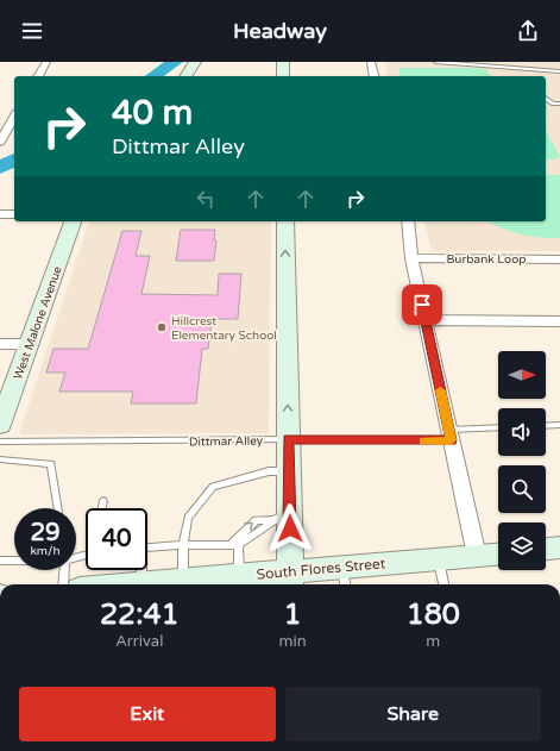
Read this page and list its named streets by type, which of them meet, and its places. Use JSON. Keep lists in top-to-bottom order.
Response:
{
  "streets": {
    "street": ["Burbank Loop", "West Malone Avenue", "South Flores Street"],
    "lane": ["Dittmar Alley"]
  },
  "places": ["Hillcrest Elementary School"],
  "north": "right",
  "page": {
    "header": "Headway",
    "turn": ["40 m", "Dittmar Alley"],
    "speed": "29 km/h",
    "limit": "40",
    "eta": [
      "22:41",
      "Arrival",
      "1",
      "min",
      "180",
      "m"
    ],
    "buttons": ["Exit", "Share"]
  }
}
